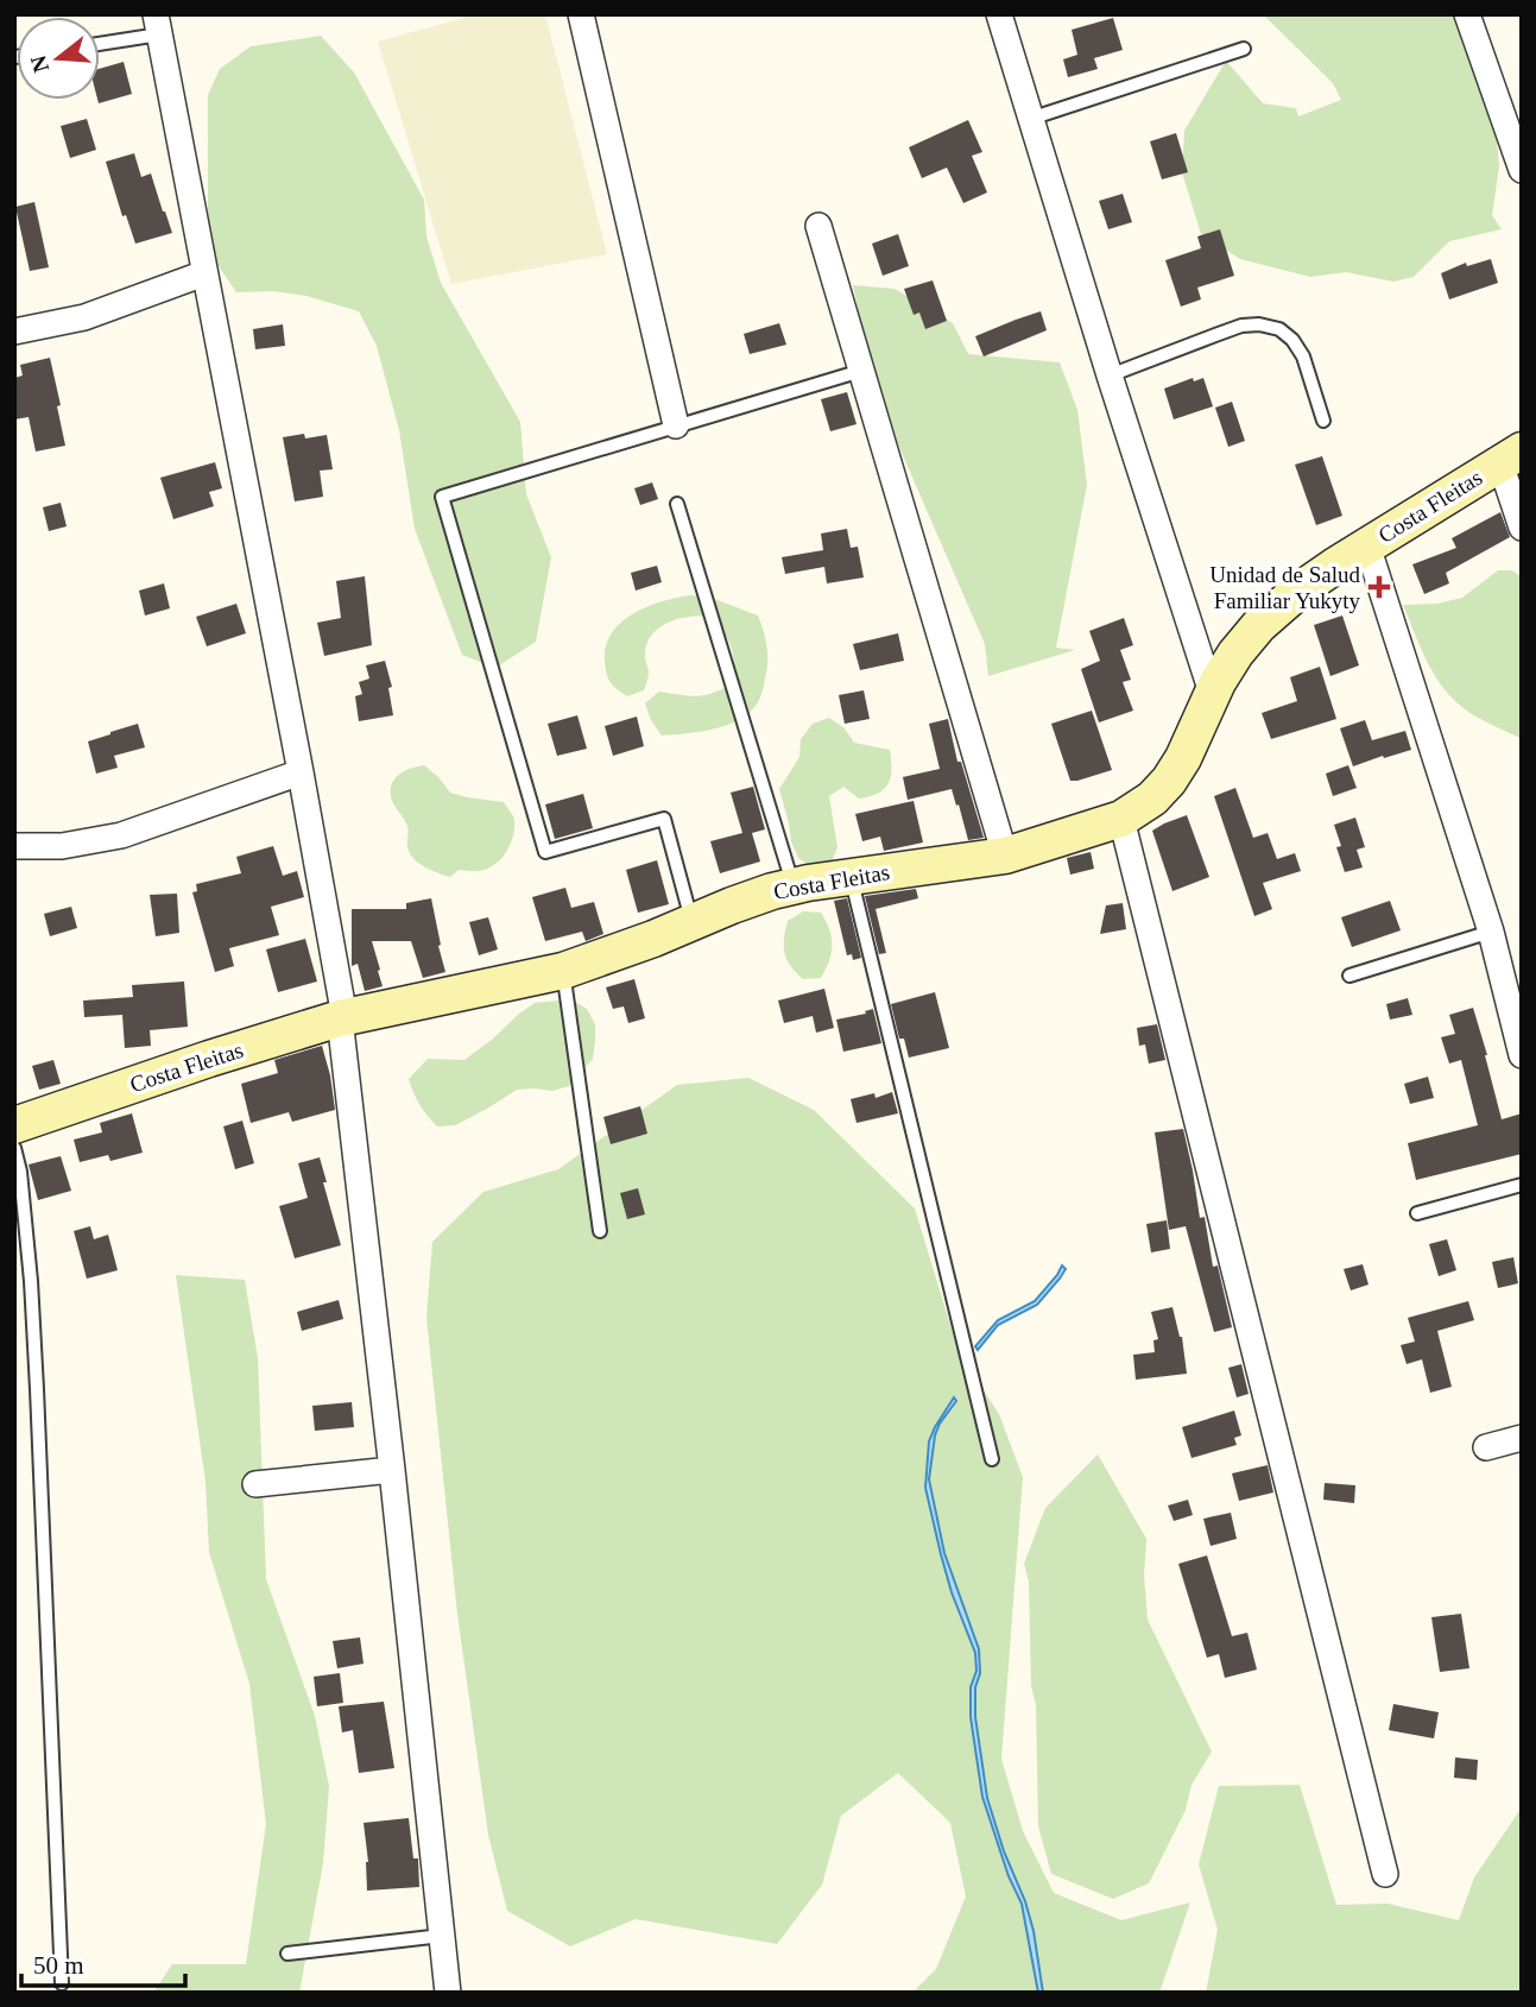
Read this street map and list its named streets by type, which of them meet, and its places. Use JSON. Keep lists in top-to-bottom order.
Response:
{
  "streets": {
    "main road": ["Costa Fleitas"]
  },
  "places": {
    "health": ["Unidad de Salud Familiar Yukyty"]
  },
  "scale_bar": "50 m",
  "north": "left"
}
